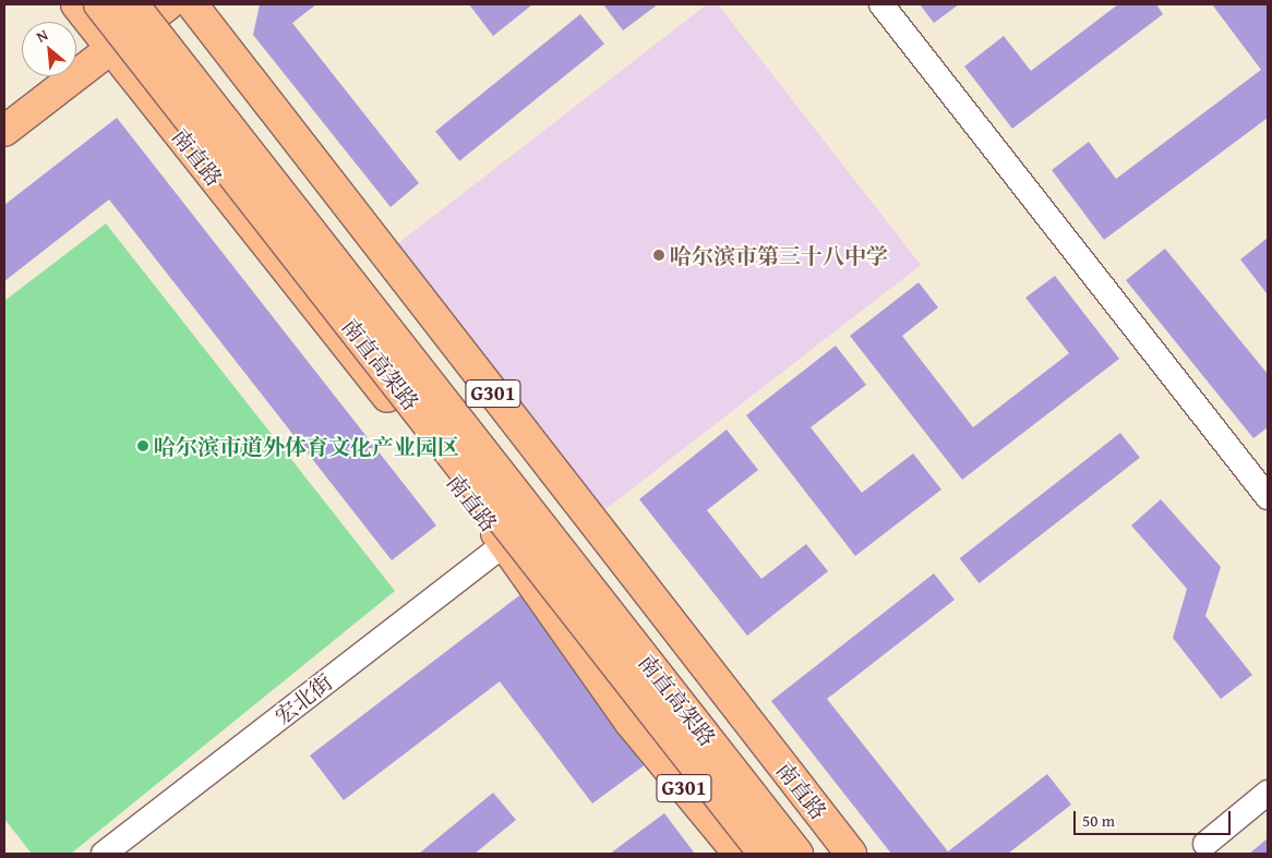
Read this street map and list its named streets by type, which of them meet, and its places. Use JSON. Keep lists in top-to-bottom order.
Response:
{
  "streets": {
    "main road": ["南直路", "南直高架路", "G301"],
    "street": ["宏北街"]
  },
  "crossings": [
    ["南直路", "宏北街"]
  ],
  "places": ["哈尔滨市第三十八中学", "哈尔滨市道外体育文化产业园区"],
  "scale_bar": "50 m",
  "north": "top left"
}
